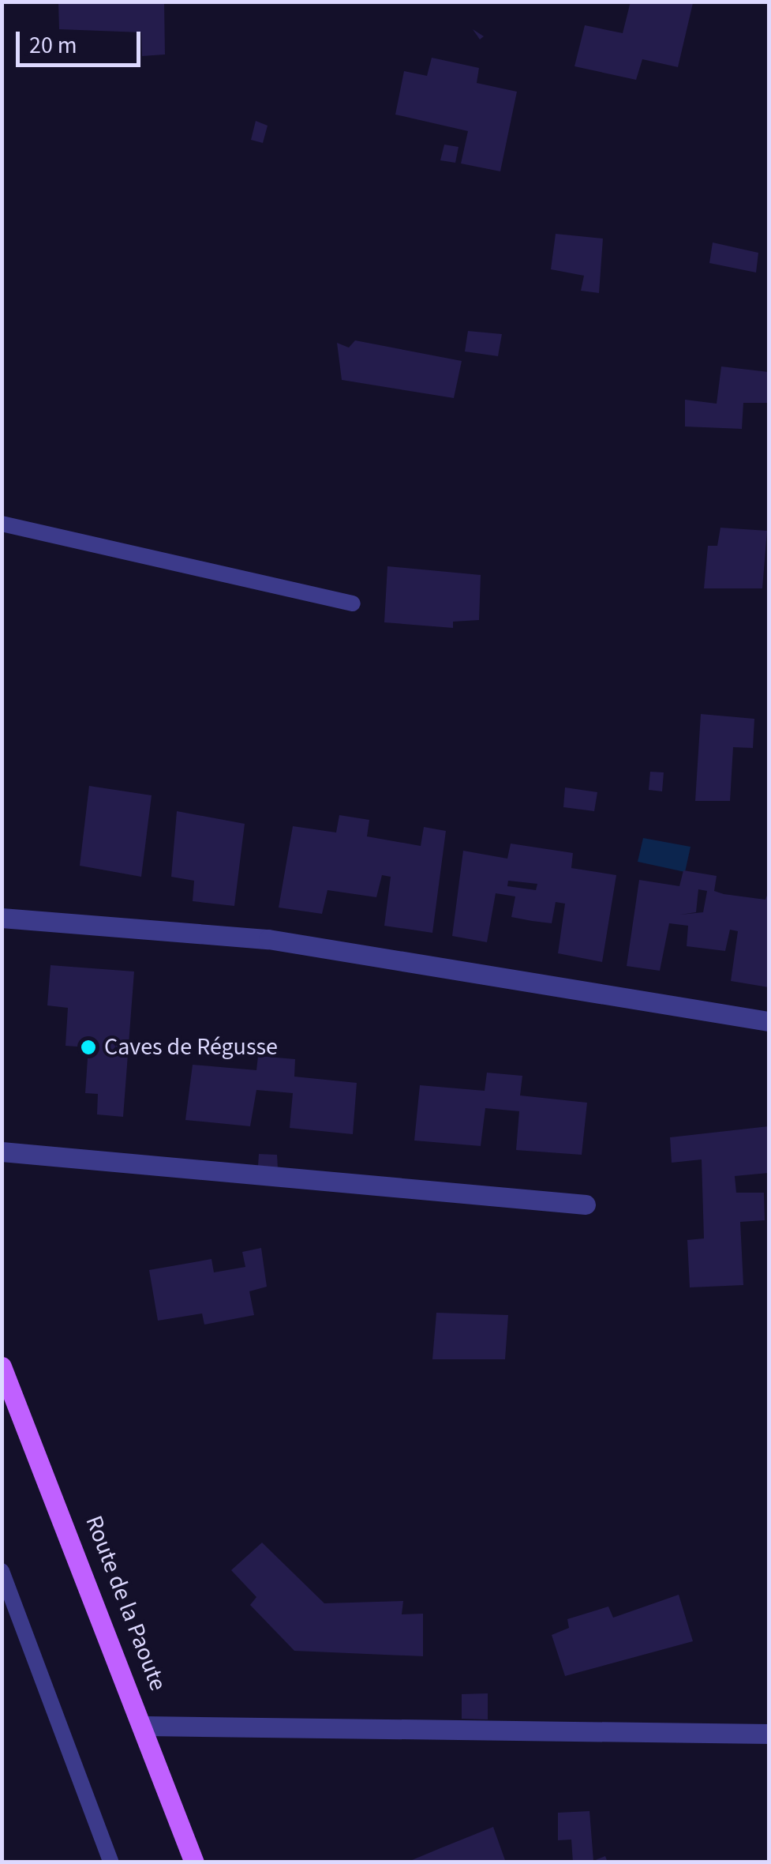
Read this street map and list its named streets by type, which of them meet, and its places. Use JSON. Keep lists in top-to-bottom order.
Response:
{
  "streets": {
    "main road": ["Route de la Paoute"]
  },
  "places": ["Caves de Régusse"],
  "scale_bar": "20 m"
}
